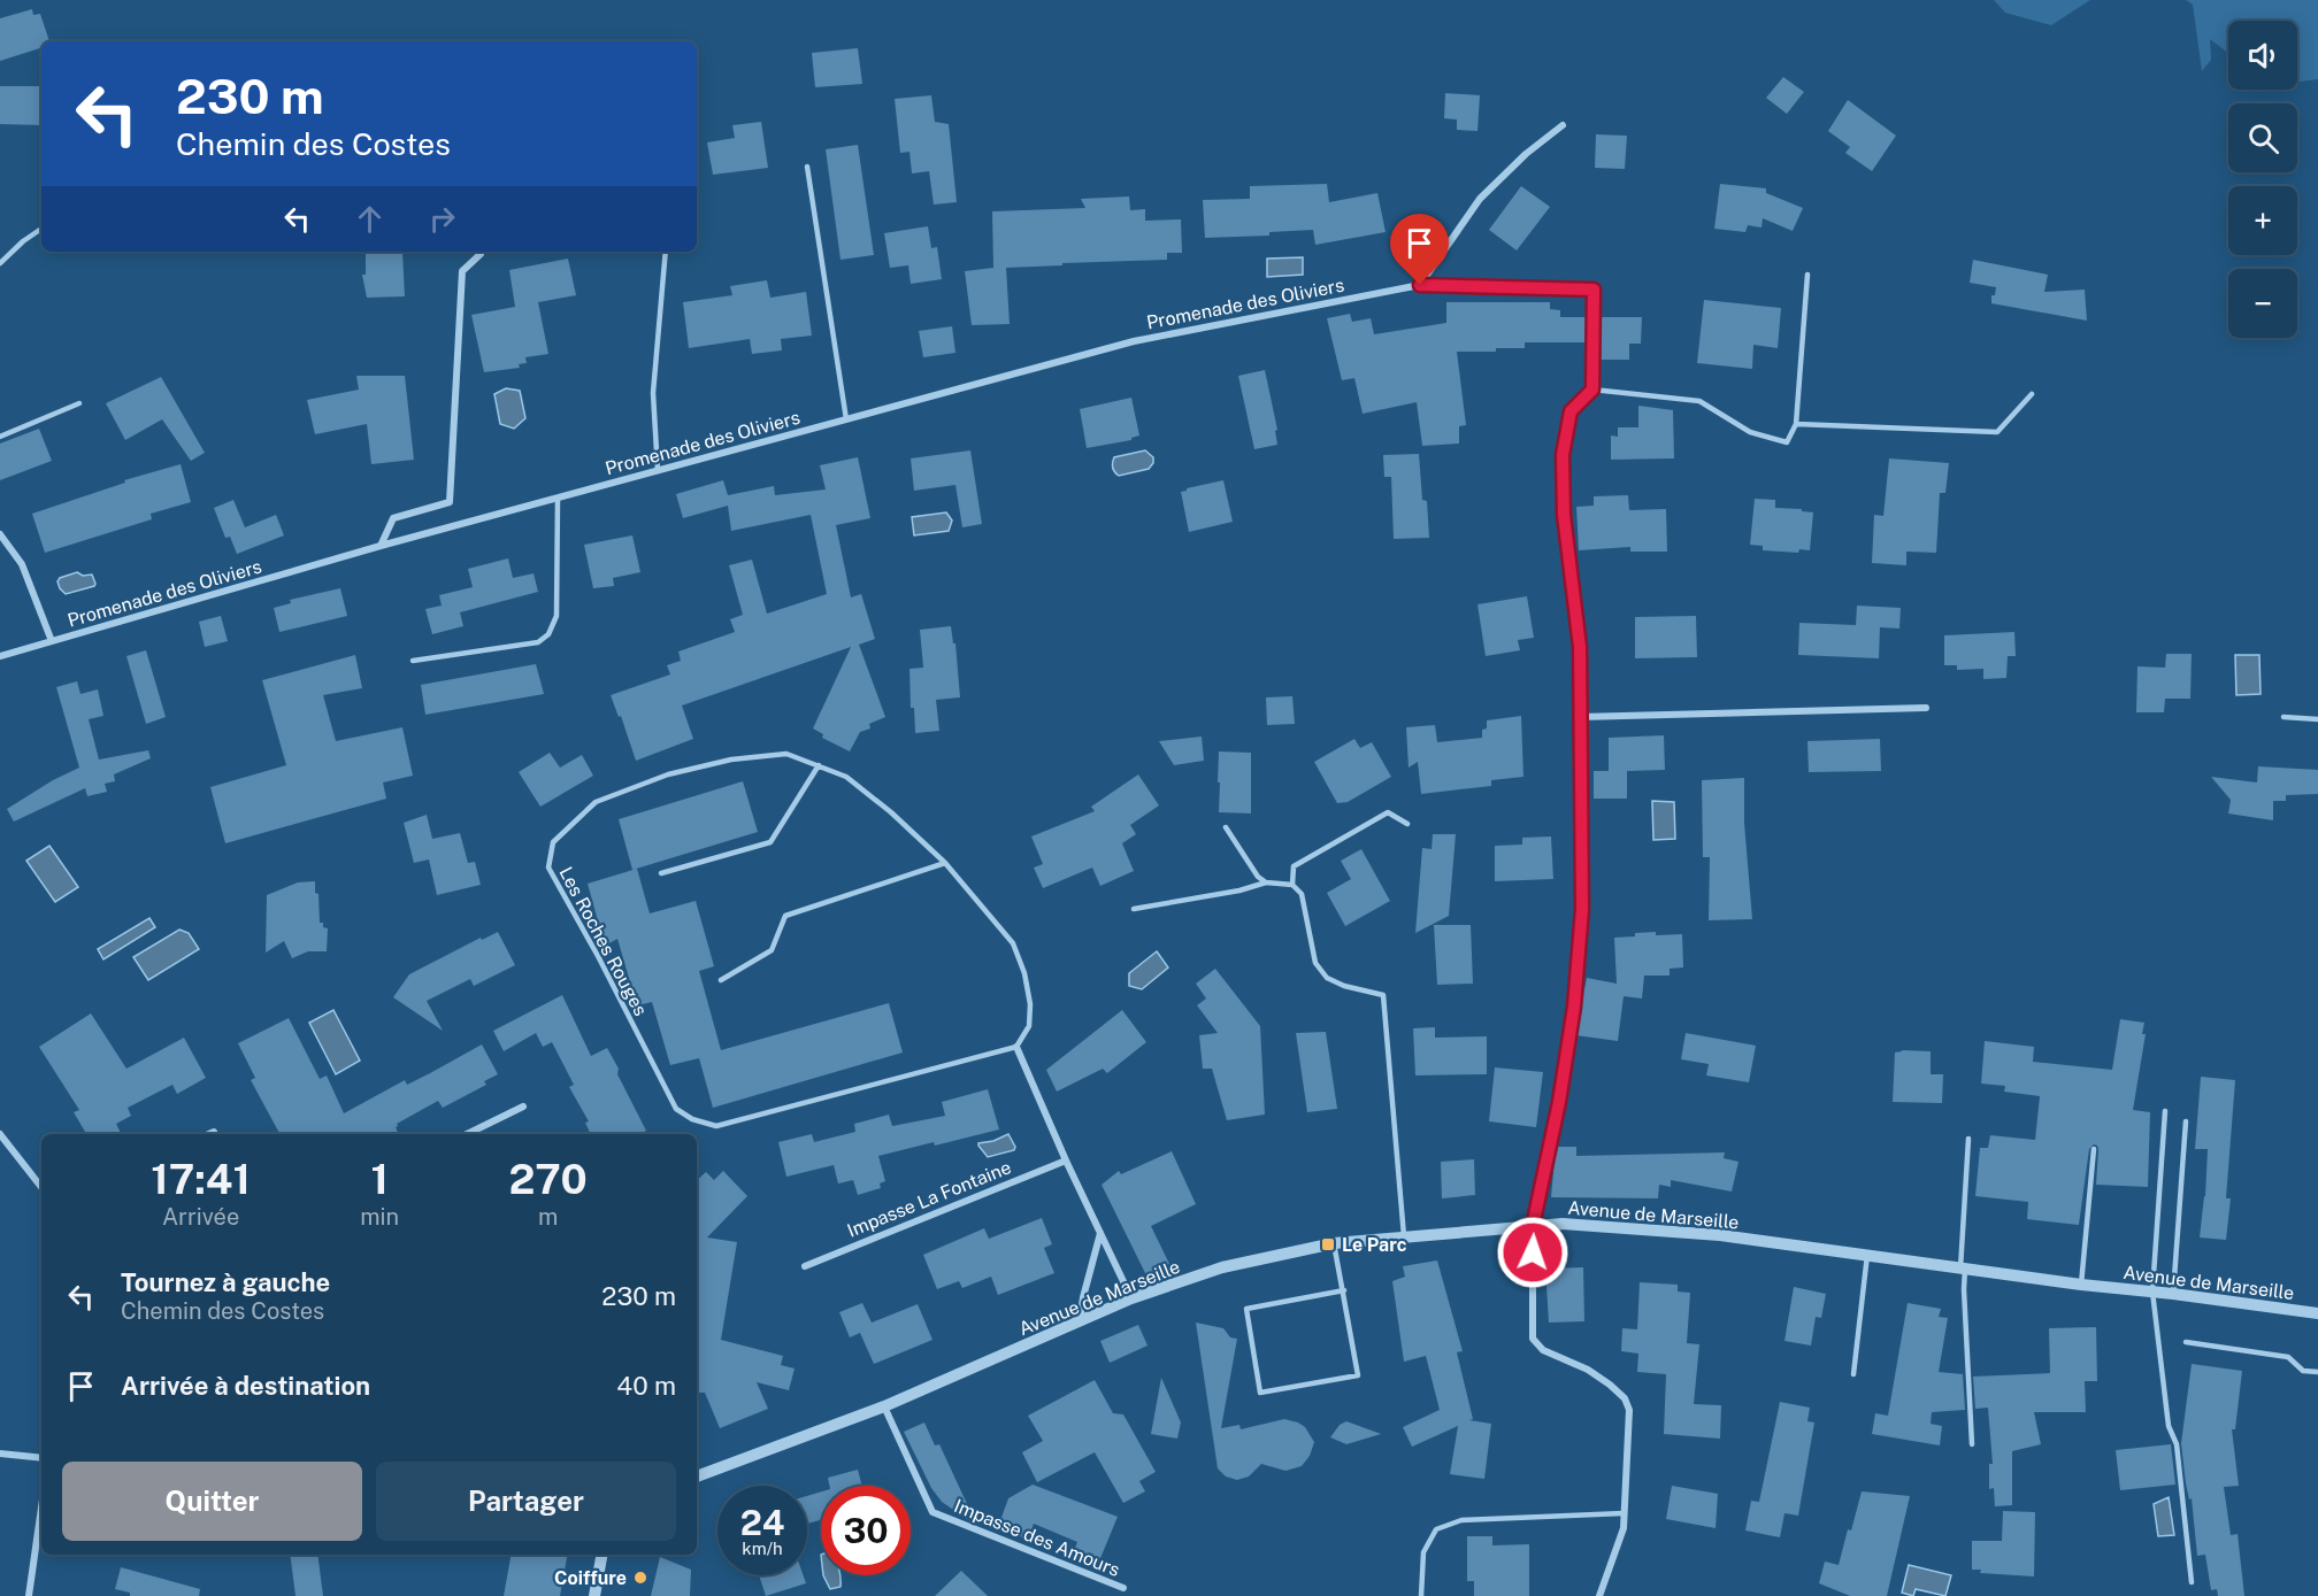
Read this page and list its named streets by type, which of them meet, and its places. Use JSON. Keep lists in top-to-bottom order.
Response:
{
  "streets": {
    "street": [
      "Promenade des Oliviers",
      "Impasse La Fontaine",
      "Avenue de Marseille",
      "Impasse des Amours"
    ],
    "lane": ["Les Roches Rouges"]
  },
  "crossings": [
    ["Avenue de Marseille", "Impasse des Amours"]
  ],
  "places": {
    "transit": ["Le Parc"],
    "other": ["Coiffure"]
  },
  "page": {
    "map_buttons": ["+", "−"],
    "turn": ["230 m", "Chemin des Costes"],
    "eta": [
      "17:41",
      "Arrivée",
      "1",
      "min",
      "270",
      "m"
    ],
    "list": [
      {
        "name": "Tournez à gauche",
        "note": "Chemin des Costes",
        "value": "230 m"
      },
      {
        "name": "Arrivée à destination",
        "value": "40 m"
      }
    ],
    "buttons": ["Quitter", "Partager"],
    "speed": "24 km/h",
    "limit": "30"
  }
}
